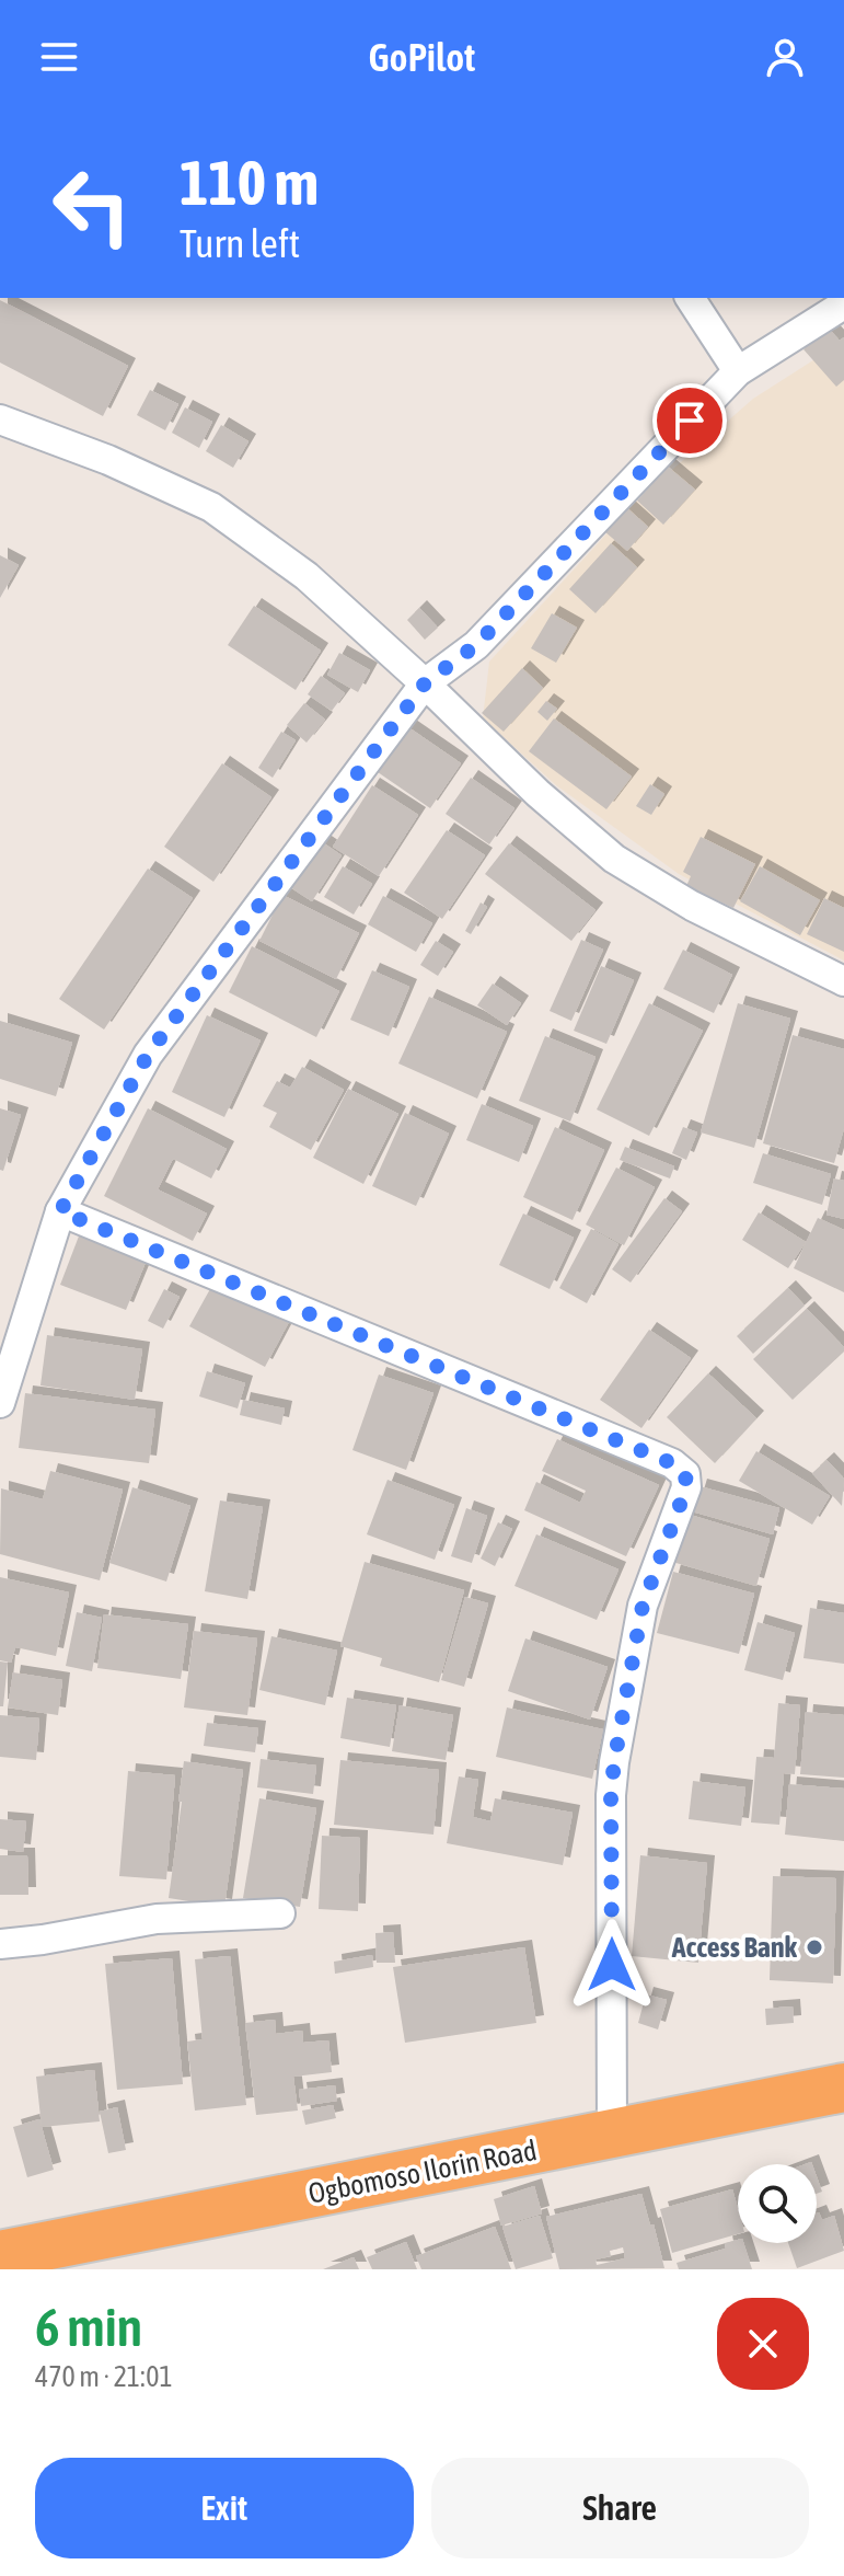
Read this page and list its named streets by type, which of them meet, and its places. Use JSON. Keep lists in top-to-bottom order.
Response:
{
  "streets": {
    "highway": ["Ogbomoso Ilorin Road"]
  },
  "places": ["Access Bank"],
  "page": {
    "header": "GoPilot",
    "turn": ["110 m", "Turn left"],
    "heading": ["6 min", "470 m · 21:01"],
    "buttons": ["Exit", "Share"]
  }
}
